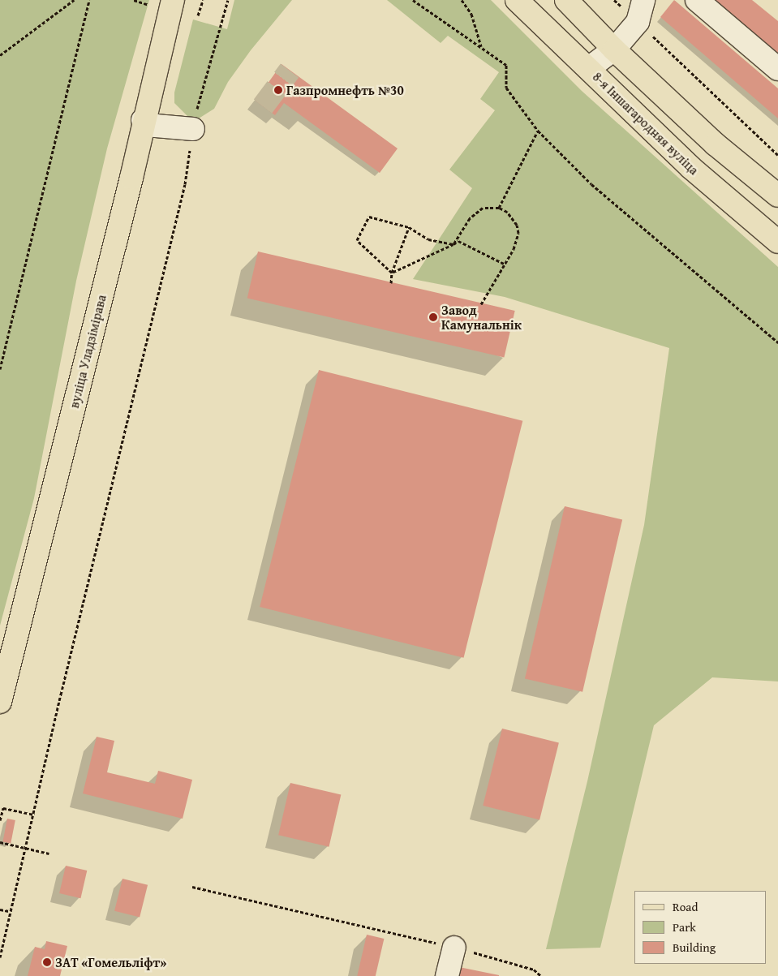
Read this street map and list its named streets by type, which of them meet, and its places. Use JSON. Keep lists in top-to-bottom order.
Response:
{
  "streets": {
    "main road": ["8-я Іншагародняя вуліца", "вуліца Уладзімірава"]
  },
  "places": ["Газпромнефть №30", "Завод Камунальнік", "ЗАТ «Гомельліфт»"],
  "legend": ["Road", "Park", "Building"]
}
